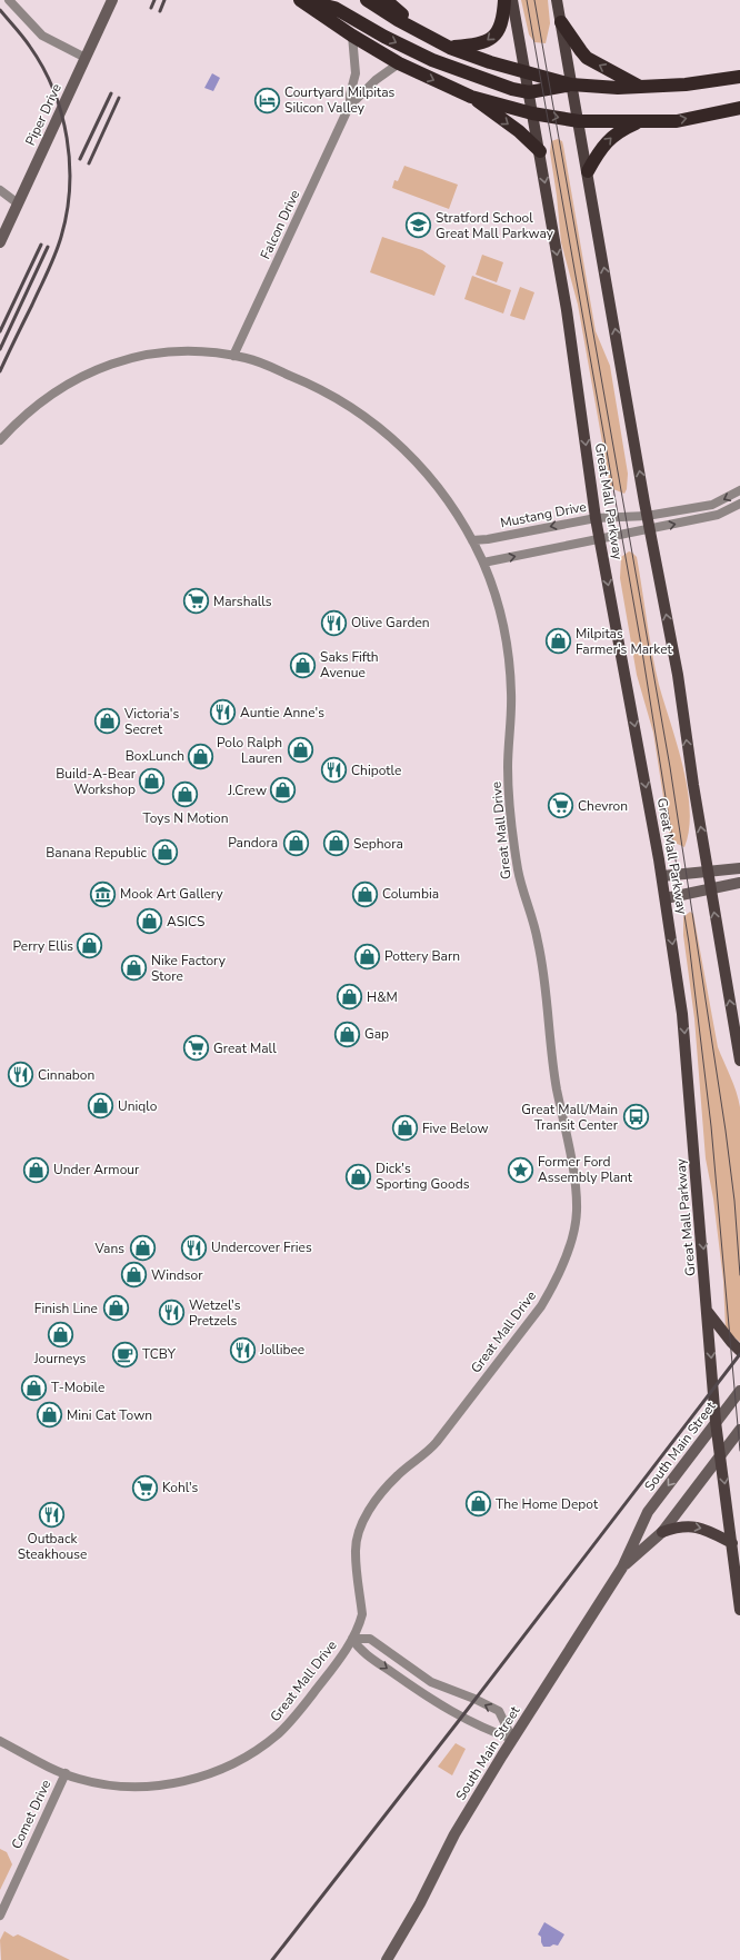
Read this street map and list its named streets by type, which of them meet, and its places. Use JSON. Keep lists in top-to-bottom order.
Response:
{
  "streets": {
    "main road": ["Piper Drive", "Great Mall Parkway", "South Main Street"],
    "street": [
      "Falcon Drive",
      "Mustang Drive",
      "Great Mall Drive",
      "Comet Drive"
    ]
  },
  "crossings": [
    ["Falcon Drive", "Great Mall Drive"],
    ["Great Mall Parkway", "Mustang Drive"],
    ["Great Mall Parkway", "South Main Street"],
    ["Mustang Drive", "Great Mall Drive"],
    ["Great Mall Drive", "South Main Street"],
    ["Great Mall Drive", "Comet Drive"]
  ],
  "places": {
    "hotel": ["Courtyard Milpitas Silicon Valley"],
    "school or university": ["Stratford School Great Mall Parkway"],
    "supermarket": [
      "Marshalls",
      "Chevron",
      "Great Mall",
      "Kohl's"
    ],
    "restaurant": [
      "Olive Garden",
      "Auntie Anne's",
      "Chipotle",
      "Cinnabon",
      "Undercover Fries",
      "Wetzel's Pretzels",
      "Jollibee",
      "Outback Steakhouse"
    ],
    "shop": [
      "Milpitas Farmer's Market",
      "Saks Fifth Avenue",
      "Victoria's Secret",
      "Polo Ralph Lauren",
      "BoxLunch",
      "Build-A-Bear Workshop",
      "J.Crew",
      "Toys N Motion",
      "Pandora",
      "Sephora",
      "Banana Republic",
      "Columbia",
      "ASICS",
      "Perry Ellis",
      "Pottery Barn",
      "Nike Factory Store",
      "H&M",
      "Gap",
      "Uniqlo",
      "Five Below",
      "Under Armour",
      "Dick's Sporting Goods",
      "Vans",
      "Windsor",
      "Finish Line",
      "Journeys",
      "T-Mobile",
      "Mini Cat Town",
      "The Home Depot"
    ],
    "museum": ["Mook Art Gallery"],
    "bus stop": ["Great Mall/Main Transit Center"],
    "place": ["Former Ford Assembly Plant"],
    "cafe": ["TCBY"]
  }
}
